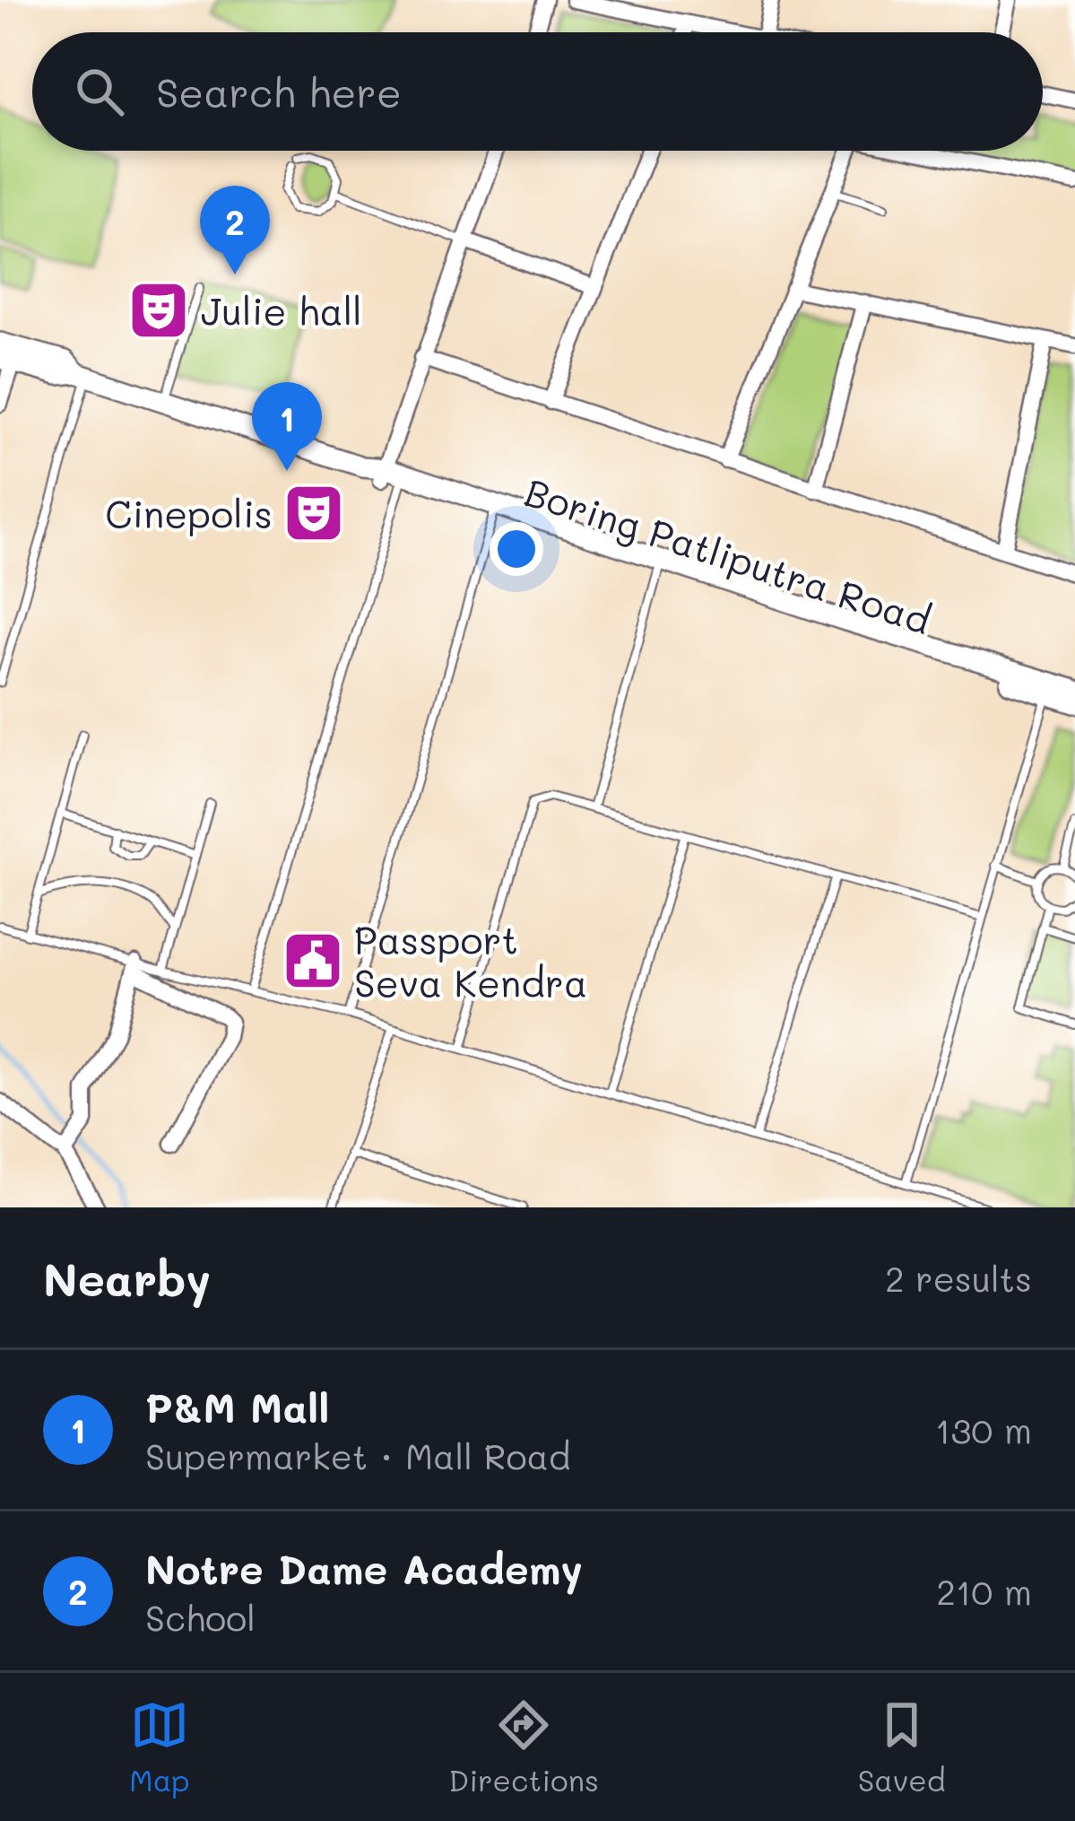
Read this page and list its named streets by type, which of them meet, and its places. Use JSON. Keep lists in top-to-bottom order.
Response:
{
  "places": {
    "theatre": ["Julie hall", "Cinepolis"],
    "public building": ["Passport Seva Kendra"]
  },
  "page": {
    "search": "Search here",
    "pins": ["2", "1"],
    "heading": ["Nearby", "2 results"],
    "list": [
      {
        "mark": "1",
        "name": "P&M Mall",
        "note": "Supermarket · Mall Road",
        "value": "130 m"
      },
      {
        "mark": "2",
        "name": "Notre Dame Academy",
        "note": "School",
        "value": "210 m"
      }
    ],
    "nav": ["Map", "Directions", "Saved"]
  }
}
